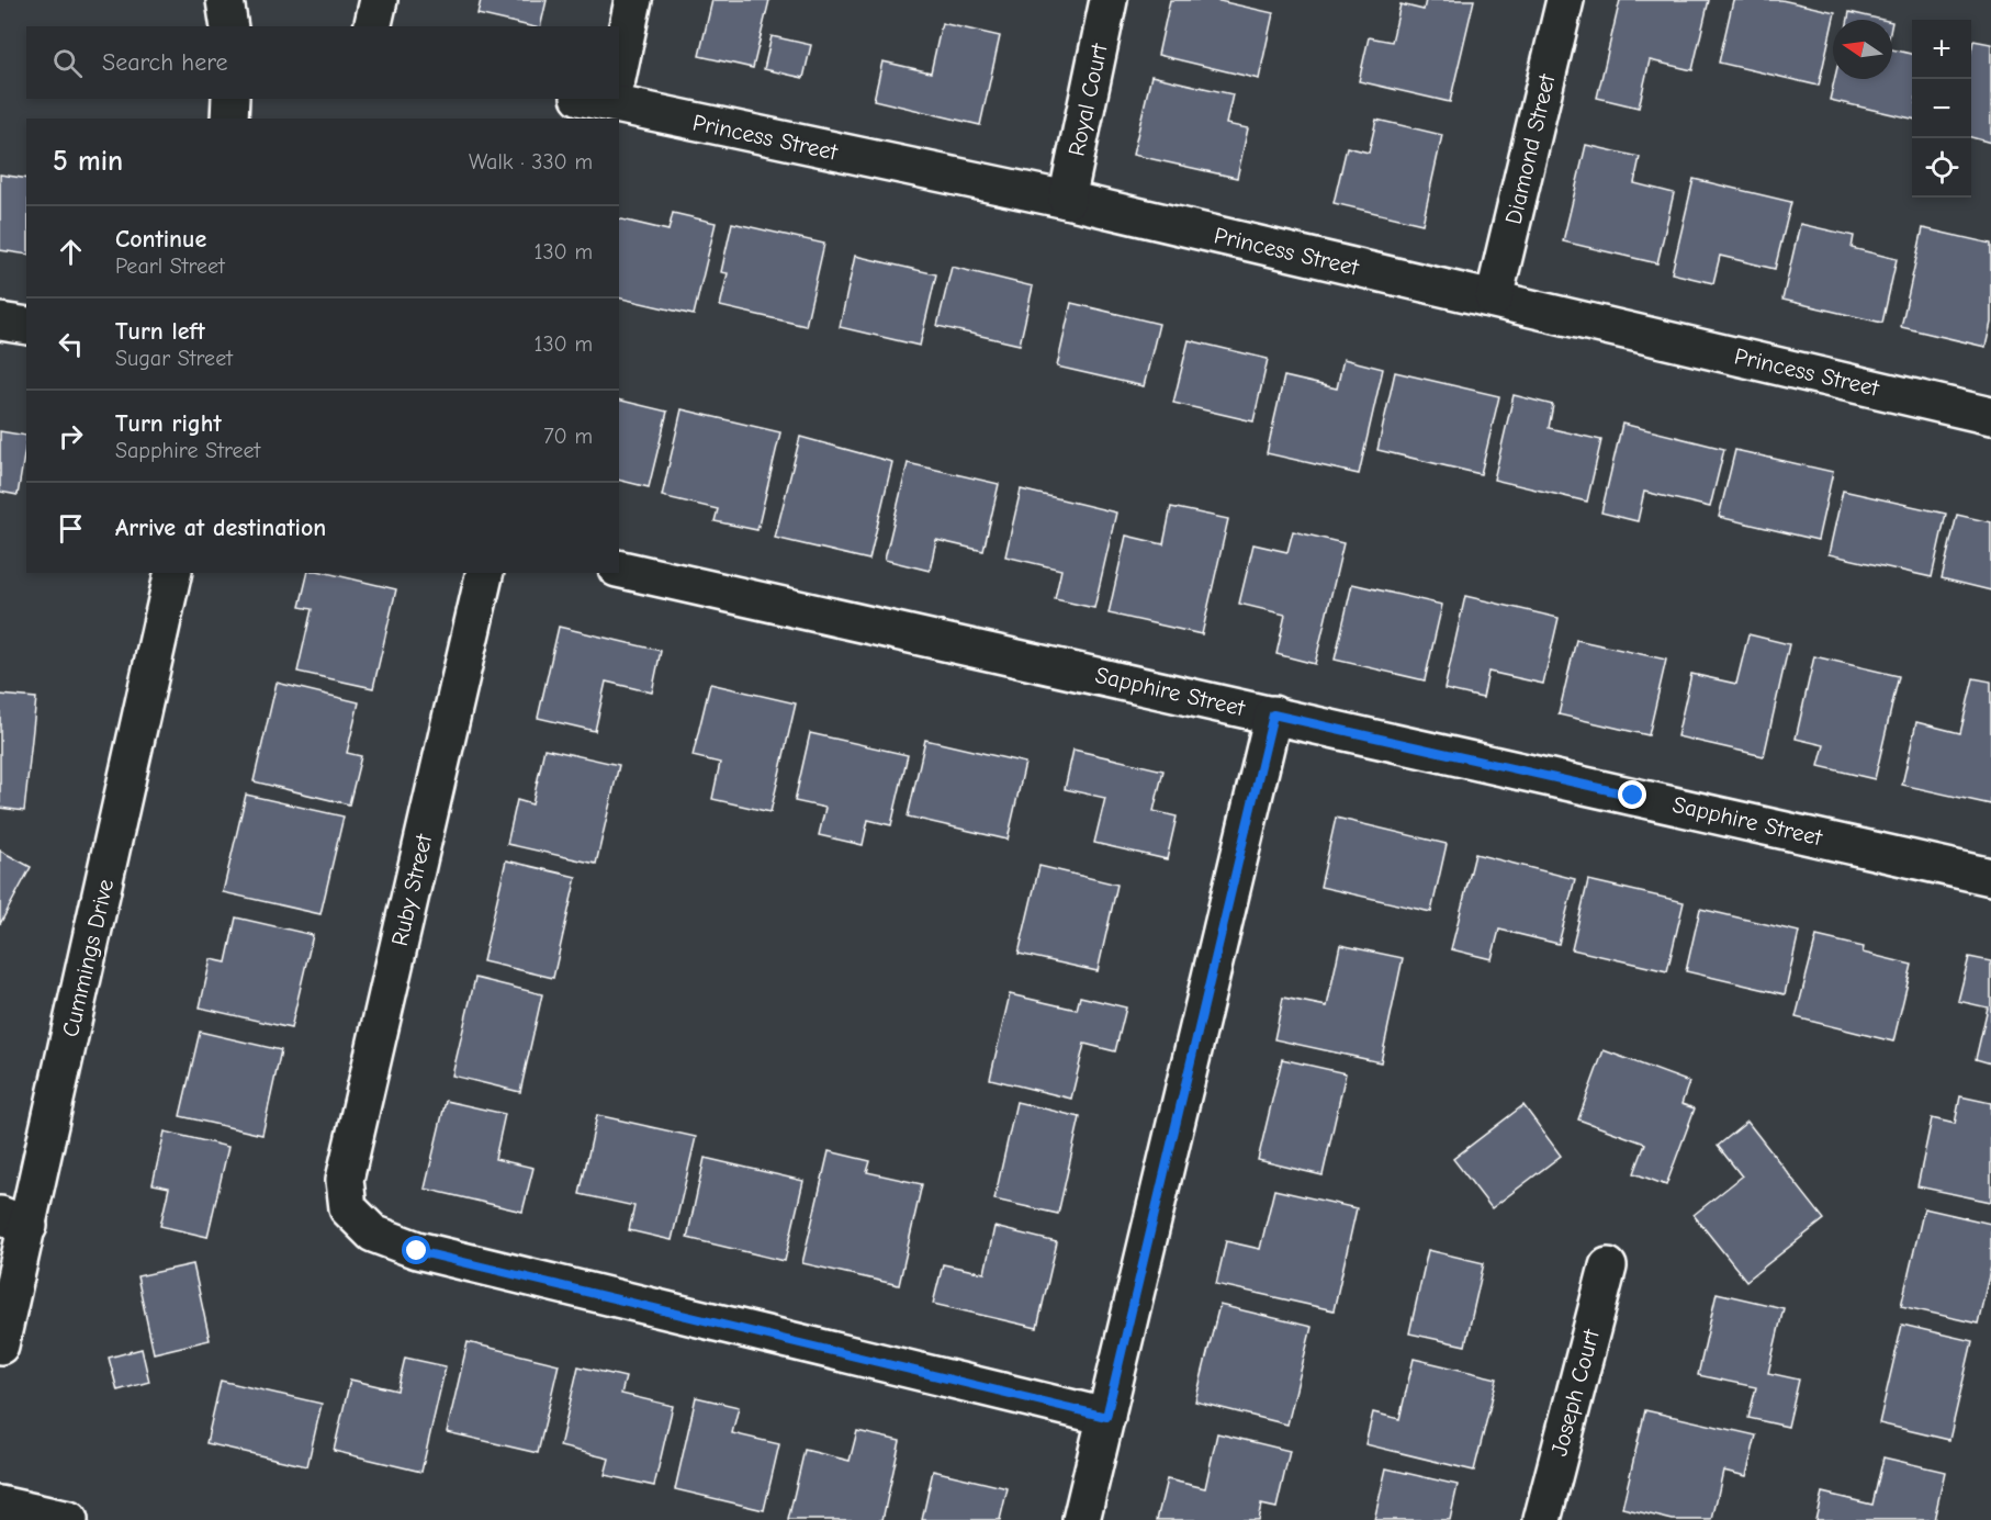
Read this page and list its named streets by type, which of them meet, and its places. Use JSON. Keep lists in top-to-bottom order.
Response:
{
  "streets": {
    "street": [
      "Royal Court",
      "Princess Street",
      "Diamond Street",
      "Sapphire Street",
      "Ruby Street",
      "Cummings Drive",
      "Joseph Court"
    ]
  },
  "crossings": [
    ["Royal Court", "Princess Street"],
    ["Princess Street", "Diamond Street"]
  ],
  "north": "left",
  "page": {
    "map_buttons": ["+", "−"],
    "search": "Search here",
    "heading": ["5 min", "Walk · 330 m"],
    "list": [
      ["Continue", "Pearl Street", "130 m"],
      ["Turn left", "Sugar Street", "130 m"],
      ["Turn right", "Sapphire Street", "70 m"],
      "Arrive at destination"
    ]
  }
}
